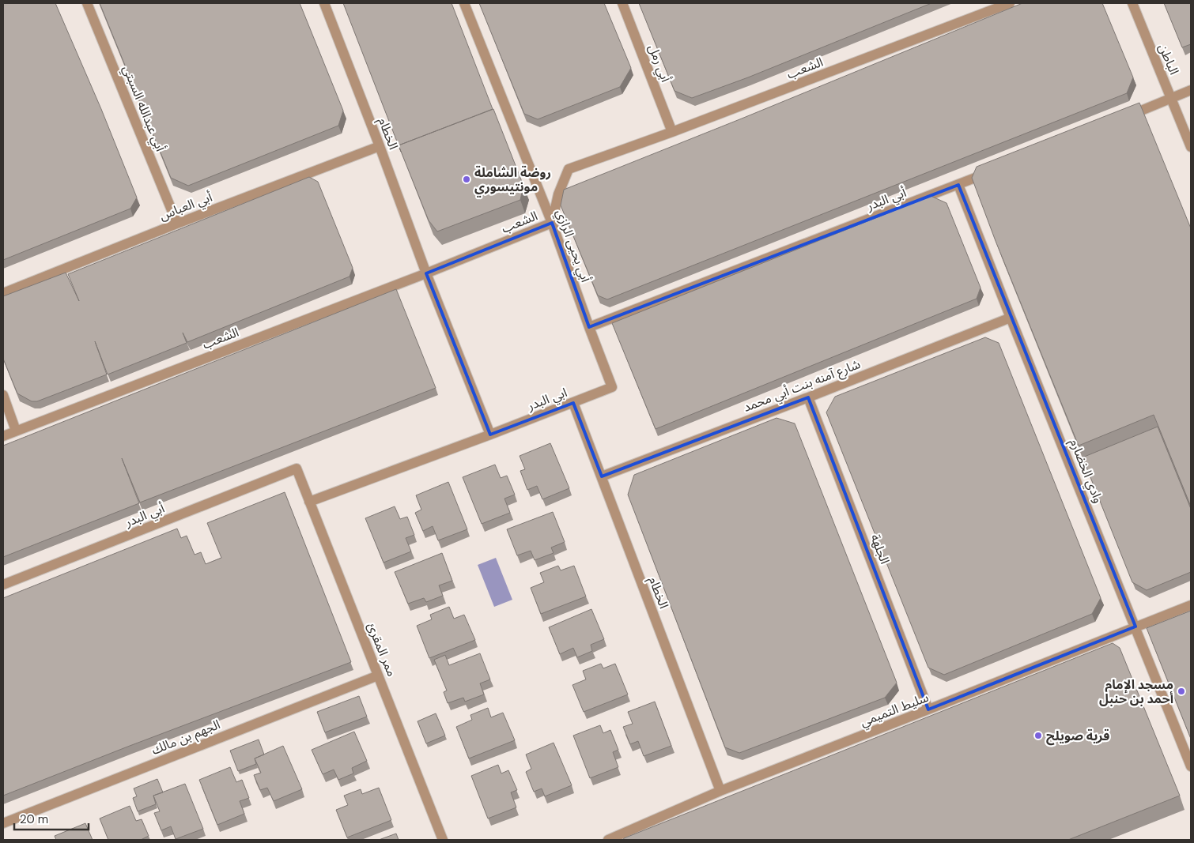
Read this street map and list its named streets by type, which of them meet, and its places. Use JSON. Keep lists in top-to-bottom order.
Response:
{
  "streets": {
    "street": [
      "الباطن",
      "أبي رمل",
      "الشعب",
      "أبي عبدالله السبتي",
      "الخطام",
      "أبي البدر",
      "أبي العباس",
      "أبي يحيى الرازي",
      "شارع آمنه بنت أبي محمد",
      "ابي البدر",
      "وادي الخضارم",
      "الجلهة",
      "ممر المقرئ",
      "سليط التميمي",
      "الجهم بن مالك"
    ]
  },
  "crossings": [
    ["أبي رمل", "الشعب"],
    ["الشعب", "الخطام"],
    ["الشعب", "أبي يحيى الرازي"],
    ["أبي عبدالله السبتي", "أبي العباس"],
    ["الخطام", "أبي العباس"],
    ["الخطام", "شارع آمنه بنت أبي محمد"],
    ["الخطام", "ابي البدر"],
    ["الخطام", "سليط التميمي"],
    ["أبي البدر", "أبي يحيى الرازي"],
    ["أبي البدر", "وادي الخضارم"],
    ["أبي البدر", "ممر المقرئ"],
    ["أبي يحيى الرازي", "ابي البدر"],
    ["شارع آمنه بنت أبي محمد", "وادي الخضارم"],
    ["شارع آمنه بنت أبي محمد", "الجلهة"],
    ["وادي الخضارم", "سليط التميمي"],
    ["الجلهة", "سليط التميمي"],
    ["ممر المقرئ", "الجهم بن مالك"]
  ],
  "places": ["روضة الشاملة مونتيسوري", "مسجد الإمام أحمد بن حنبل", "قرية صويلح"],
  "scale_bar": "20 m"
}
